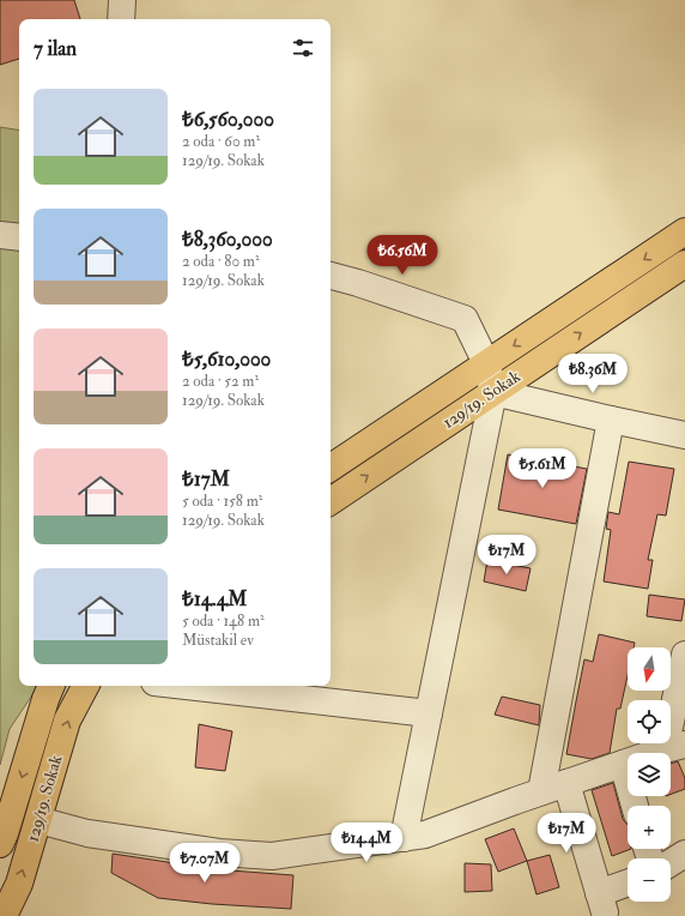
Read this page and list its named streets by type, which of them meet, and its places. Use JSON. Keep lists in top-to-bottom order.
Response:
{
  "streets": {
    "main road": ["129/19. Sokak"]
  },
  "north": "bottom",
  "page": {
    "heading": "7 ilan",
    "list": [
      {
        "name": "₺6,560,000",
        "note": "2 oda · 60 m² · 129/19. Sokak"
      },
      {
        "name": "₺8,360,000",
        "note": "2 oda · 80 m² · 129/19. Sokak"
      },
      {
        "name": "₺5,610,000",
        "note": "2 oda · 52 m² · 129/19. Sokak"
      },
      {
        "name": "₺17M",
        "note": "5 oda · 158 m² · 129/19. Sokak"
      },
      {
        "name": "₺14.4M",
        "note": "5 oda · 148 m² · Müstakil ev"
      }
    ],
    "price": [
      "₺6.56M",
      "₺8.36M",
      "₺5.61M",
      "₺17M",
      "₺17M",
      "₺14.4M",
      "₺7.07M"
    ],
    "map_buttons": ["+", "−"]
  }
}
